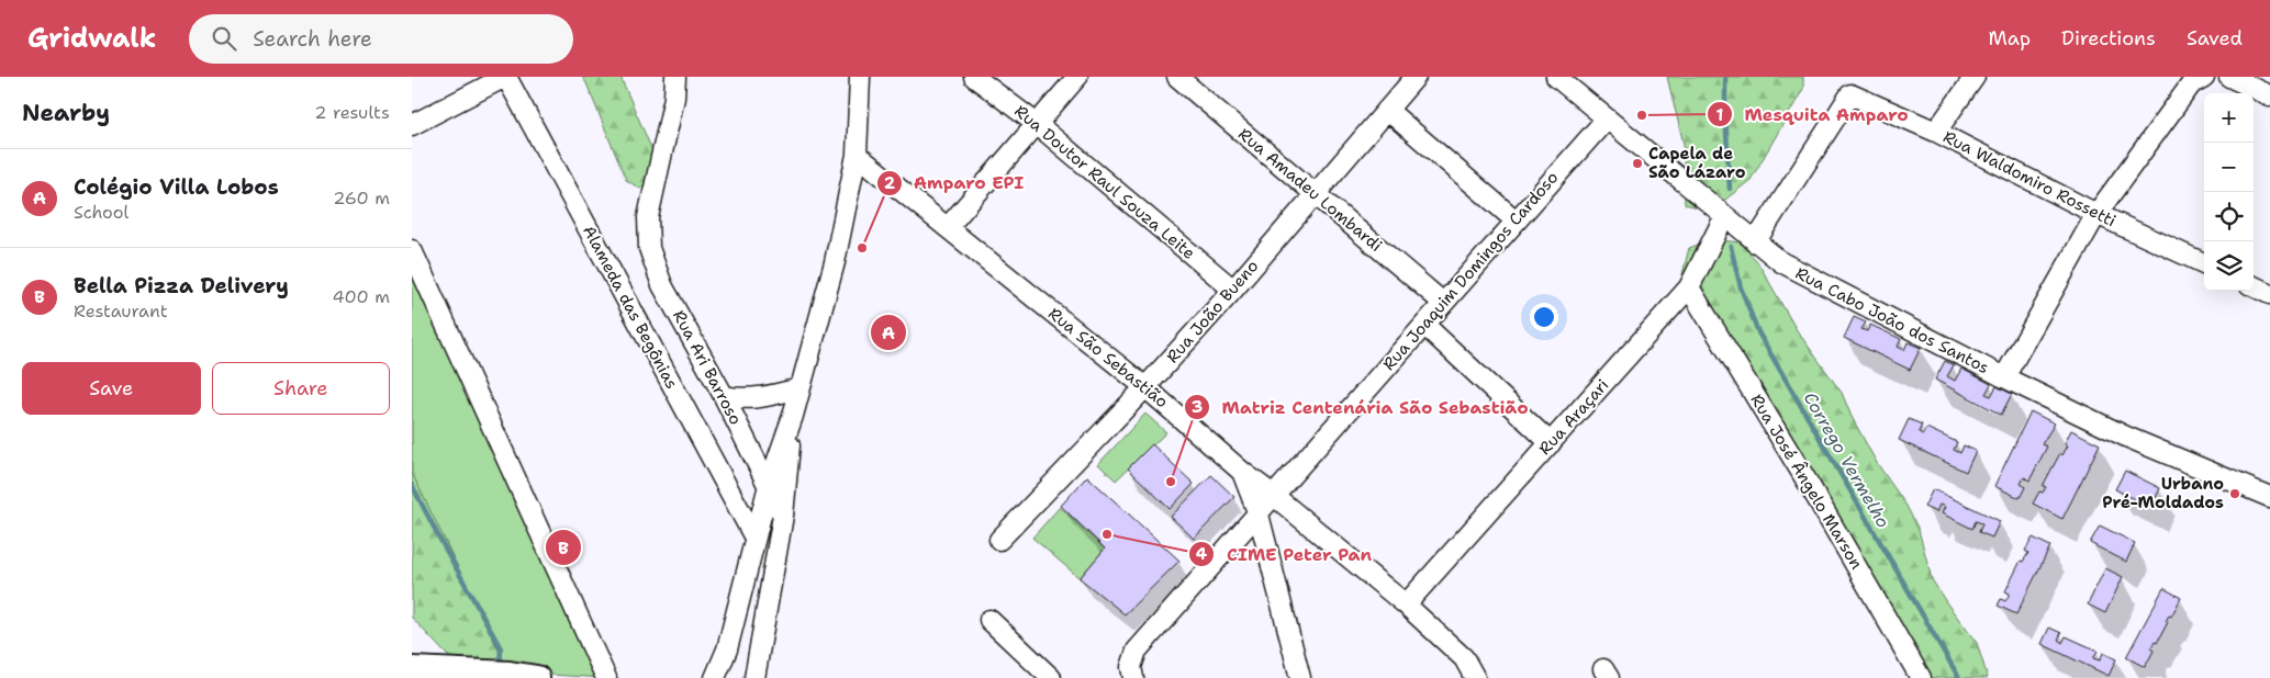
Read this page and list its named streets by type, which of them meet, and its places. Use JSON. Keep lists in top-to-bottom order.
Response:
{
  "streets": {
    "street": [
      "Rua Waldomiro Rossetti",
      "Rua Doutor Raul Souza Leite",
      "Rua Amadeu Lombardi",
      "Rua Joaquim Domingos Cardoso",
      "Alameda das Begônias",
      "Rua João Bueno",
      "Rua Cabo João dos Santos",
      "Rua São Sebastião",
      "Rua Ari Barroso",
      "Rua Araçari",
      "Rua José Ângelo Marson"
    ]
  },
  "crossings": [
    ["Rua Waldomiro Rossetti", "Rua Cabo João dos Santos"],
    ["Rua Doutor Raul Souza Leite", "Rua João Bueno"],
    ["Rua Amadeu Lombardi", "Rua Joaquim Domingos Cardoso"],
    ["Rua Amadeu Lombardi", "Rua João Bueno"],
    ["Rua Joaquim Domingos Cardoso", "Rua Cabo João dos Santos"],
    ["Rua Joaquim Domingos Cardoso", "Rua São Sebastião"],
    ["Rua João Bueno", "Rua São Sebastião"],
    ["Rua Cabo João dos Santos", "Rua Araçari"],
    ["Rua São Sebastião", "Rua Araçari"],
    ["Rua Araçari", "Rua José Ângelo Marson"]
  ],
  "water": ["Corrego Vermelho"],
  "places": [
    "Mesquita Amparo",
    "Capela de São Lázaro",
    "Amparo EPI",
    "Matriz Centenária São Sebastião",
    "Urbano Pré-Moldados",
    "CIME Peter Pan"
  ],
  "page": {
    "header": "Gridwalk",
    "search": "Search here",
    "nav": ["Map", "Directions", "Saved"],
    "heading": ["Nearby", "2 results"],
    "map_buttons": ["+", "−"],
    "list": [
      {
        "mark": "A",
        "name": "Colégio Villa Lobos",
        "note": "School",
        "value": "260 m"
      },
      {
        "mark": "B",
        "name": "Bella Pizza Delivery",
        "note": "Restaurant",
        "value": "400 m"
      }
    ],
    "pins": ["A", "B"],
    "buttons": ["Save", "Share"]
  }
}
